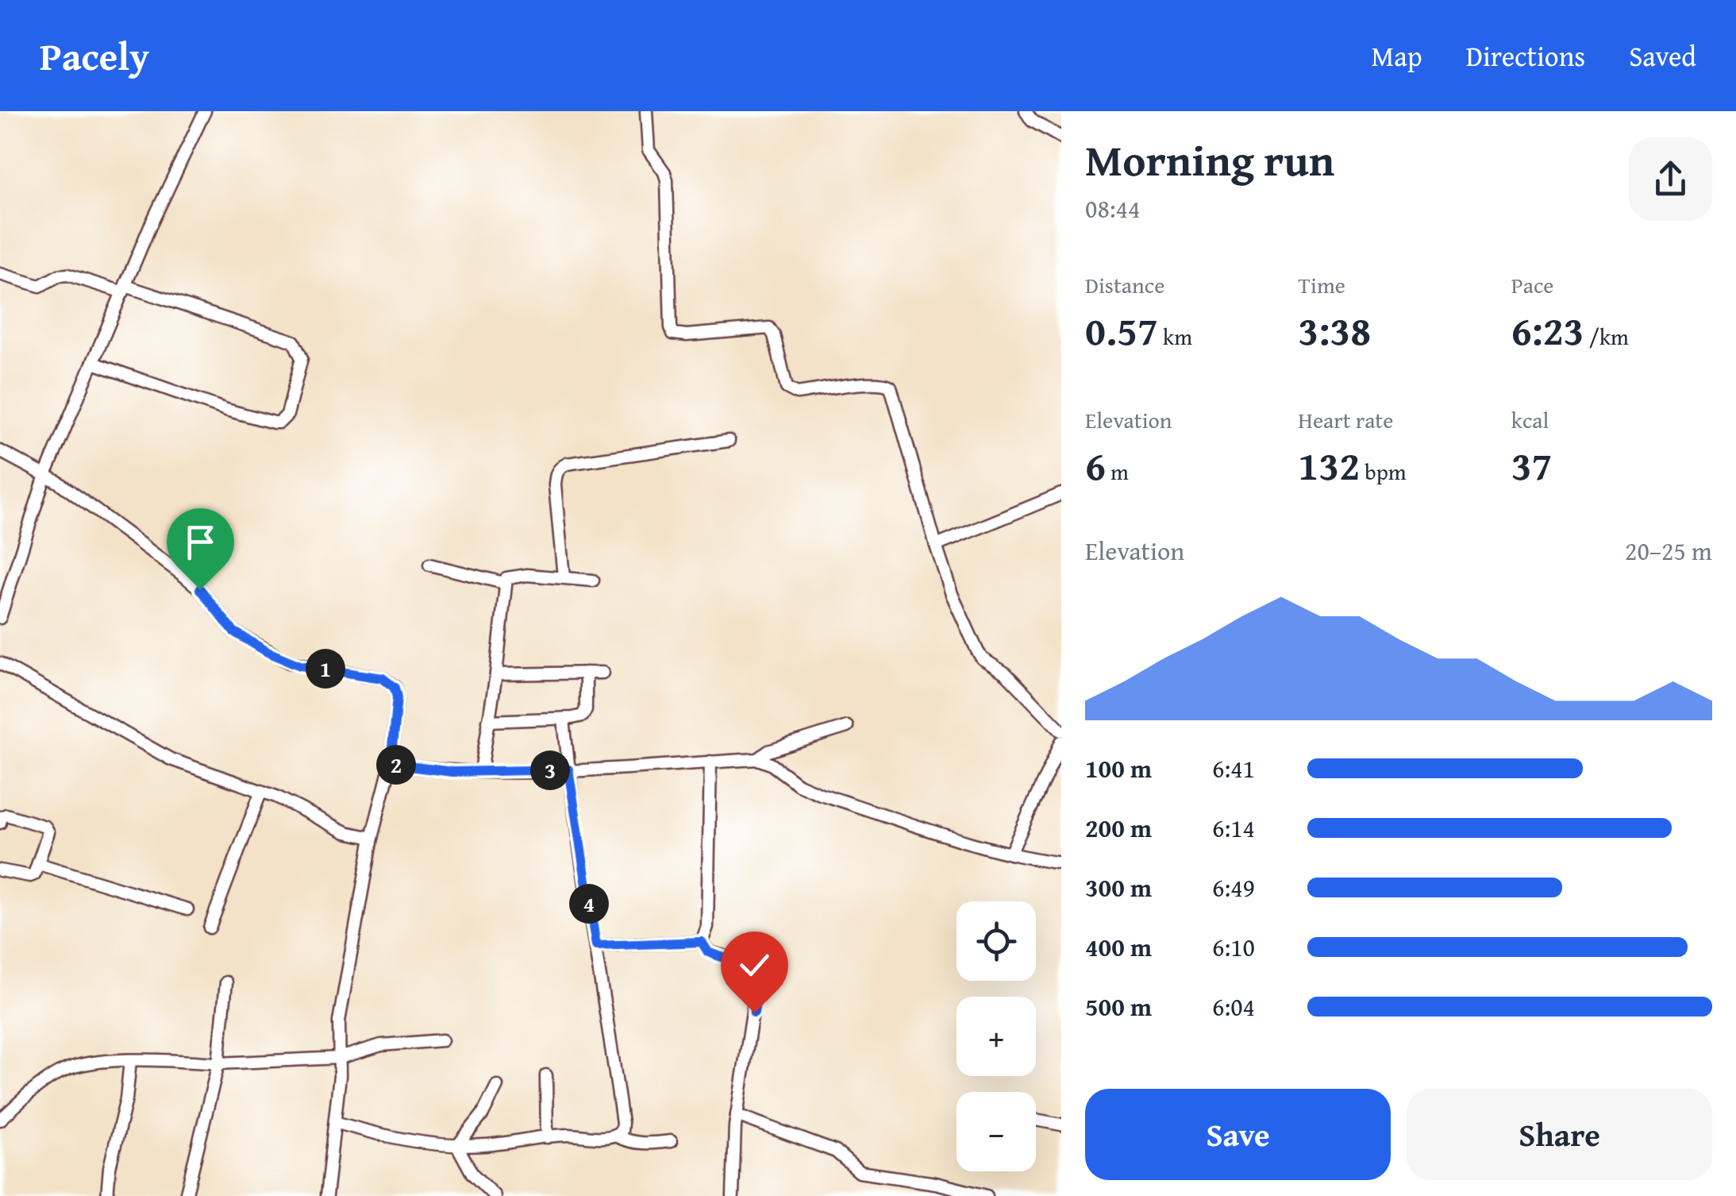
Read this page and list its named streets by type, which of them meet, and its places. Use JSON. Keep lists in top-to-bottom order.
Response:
{
  "page": {
    "header": "Pacely",
    "nav": ["Map", "Directions", "Saved"],
    "heading": ["Morning run", "08:44"],
    "stats": [
      ["Distance", "0.57 km"],
      ["Time", "3:38"],
      ["Pace", "6:23 /km"],
      ["Elevation", "6 m"],
      ["Heart rate", "132 bpm"],
      ["kcal", "37"]
    ],
    "chart": ["Elevation", "20–25 m"],
    "pins": [
      "1",
      "2",
      "3",
      "4"
    ],
    "list": [
      {
        "name": "100 m",
        "note": "6:41"
      },
      {
        "name": "200 m",
        "note": "6:14"
      },
      {
        "name": "300 m",
        "note": "6:49"
      },
      {
        "name": "400 m",
        "note": "6:10"
      },
      {
        "name": "500 m",
        "note": "6:04"
      }
    ],
    "map_buttons": ["+", "−"],
    "buttons": ["Save", "Share"]
  }
}
